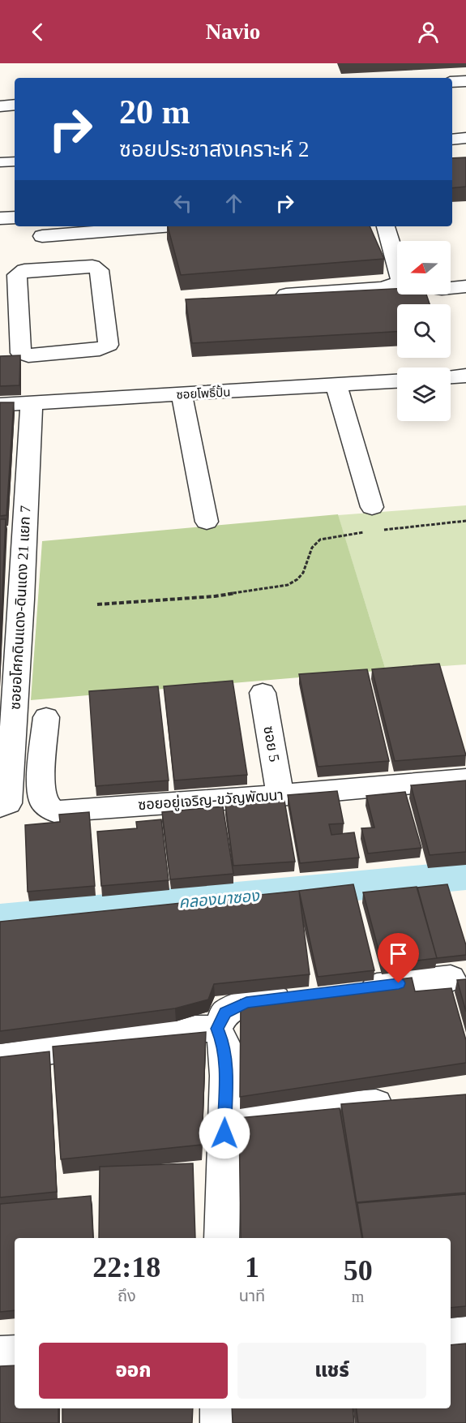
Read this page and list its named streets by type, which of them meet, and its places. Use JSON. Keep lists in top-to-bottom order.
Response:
{
  "streets": {
    "street": [
      "ซอยโพธิ์ปั้น",
      "ซอยอโศกดินแดง-ดินแดง 21 แยก 7",
      "ซอย 5",
      "ซอยอยู่เจริญ-ขวัญพัฒนา"
    ]
  },
  "crossings": [
    ["ซอยโพธิ์ปั้น", "ซอยอโศกดินแดง-ดินแดง 21 แยก 7"],
    ["ซอย 5", "ซอยอยู่เจริญ-ขวัญพัฒนา"]
  ],
  "water": ["คลองนาซอง"],
  "north": "left",
  "page": {
    "header": "Navio",
    "turn": ["20 m", "ซอยประชาสงเคราะห์ 2"],
    "eta": [
      "22:18",
      "ถึง",
      "1",
      "นาที",
      "50",
      "m"
    ],
    "buttons": ["ออก", "แชร์"]
  }
}
